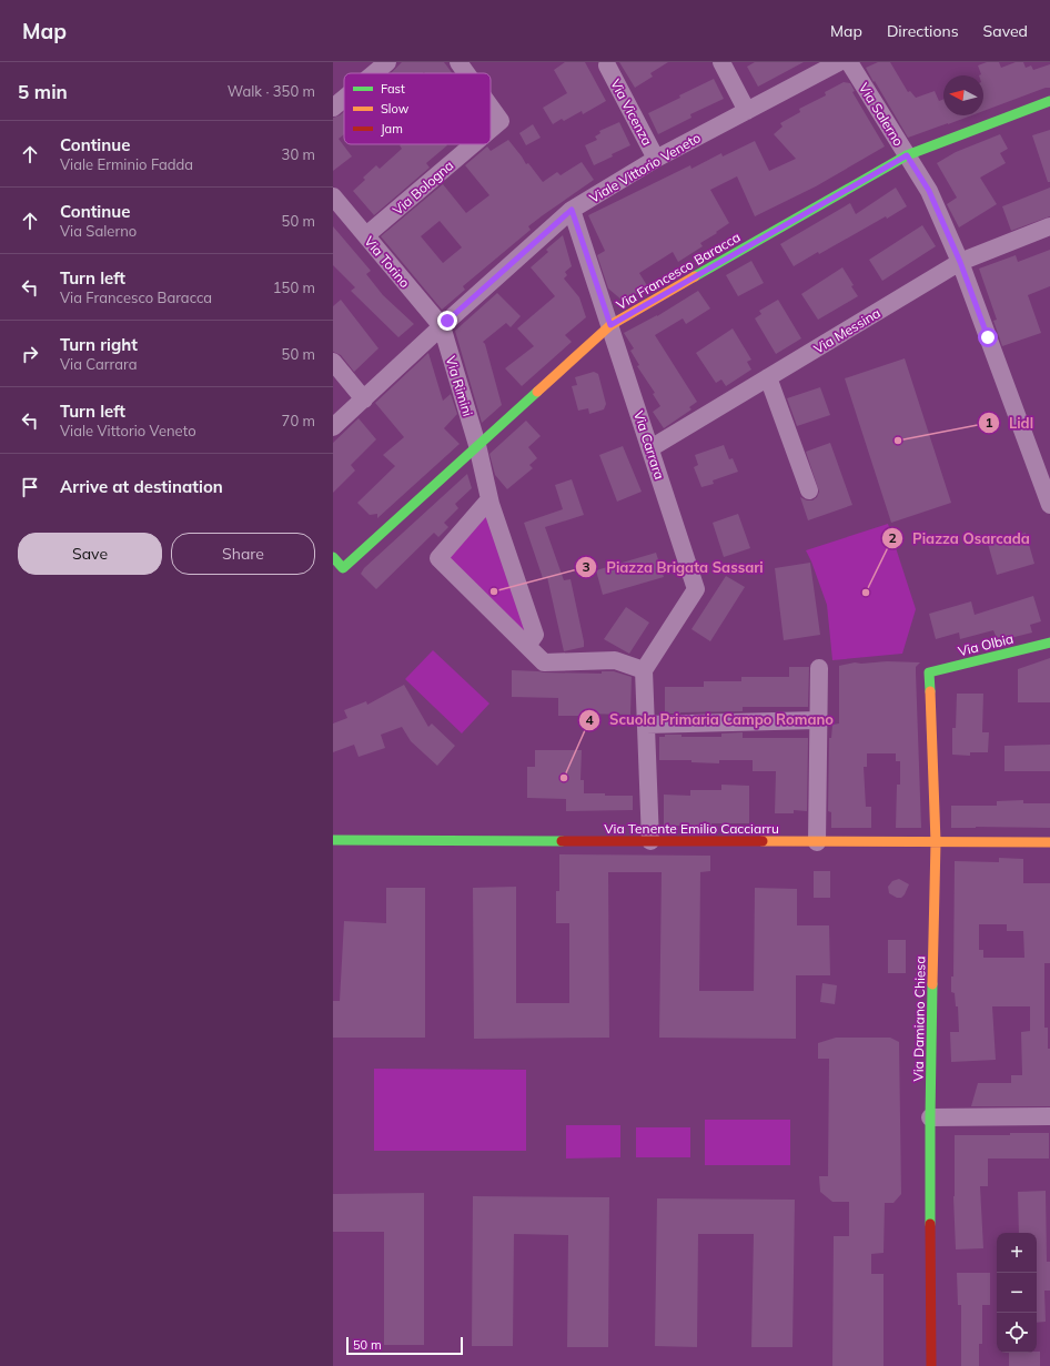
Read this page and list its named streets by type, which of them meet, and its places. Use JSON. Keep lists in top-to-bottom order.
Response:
{
  "streets": {
    "street": [
      "Via Vicenza",
      "Via Salerno",
      "Viale Vittorio Veneto",
      "Via Bologna",
      "Via Torino",
      "Via Francesco Baracca",
      "Via Messina",
      "Via Rimini",
      "Via Carrara",
      "Via Olbia",
      "Via Tenente Emilio Cacciarru",
      "Via Damiano Chiesa"
    ]
  },
  "crossings": [
    ["Via Vicenza", "Viale Vittorio Veneto"],
    ["Via Salerno", "Via Francesco Baracca"],
    ["Via Salerno", "Via Messina"],
    ["Viale Vittorio Veneto", "Via Torino"],
    ["Viale Vittorio Veneto", "Via Rimini"],
    ["Viale Vittorio Veneto", "Via Carrara"],
    ["Via Bologna", "Via Torino"],
    ["Via Torino", "Via Rimini"],
    ["Via Francesco Baracca", "Via Rimini"],
    ["Via Francesco Baracca", "Via Carrara"],
    ["Via Messina", "Via Carrara"],
    ["Via Olbia", "Via Damiano Chiesa"],
    ["Via Tenente Emilio Cacciarru", "Via Damiano Chiesa"]
  ],
  "places": [
    "Lidl",
    "Piazza Brigata Sassari",
    "Piazza Osarcada",
    "Scuola Primaria Campo Romano"
  ],
  "legend": ["Fast", "Slow", "Jam"],
  "scale_bar": "50 m",
  "north": "left",
  "page": {
    "header": "Map",
    "nav": ["Map", "Directions", "Saved"],
    "heading": ["5 min", "Walk · 350 m"],
    "list": [
      ["Continue", "Viale Erminio Fadda", "30 m"],
      ["Continue", "Via Salerno", "50 m"],
      ["Turn left", "Via Francesco Baracca", "150 m"],
      ["Turn right", "Via Carrara", "50 m"],
      ["Turn left", "Viale Vittorio Veneto", "70 m"],
      "Arrive at destination"
    ],
    "buttons": ["Save", "Share"],
    "map_buttons": ["+", "−"],
    "scale": "50 m"
  }
}
